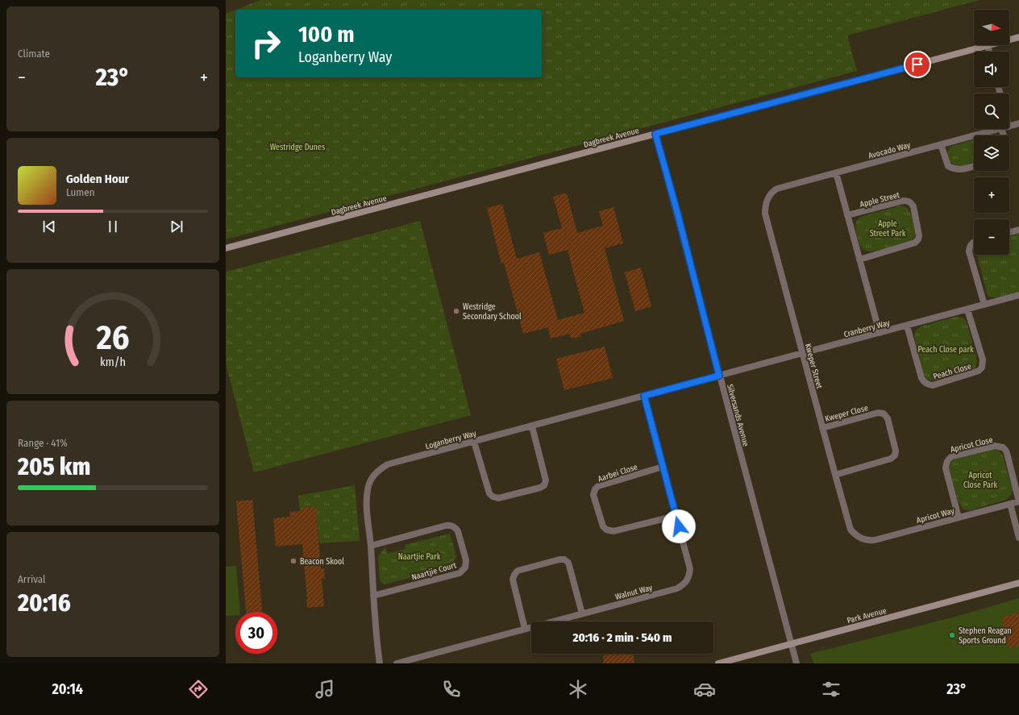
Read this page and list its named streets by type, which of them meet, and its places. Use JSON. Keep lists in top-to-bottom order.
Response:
{
  "streets": {
    "street": [
      "Dagbreek Avenue",
      "Avocado Way",
      "Apple Street",
      "Cranberry Way",
      "Kweper Street",
      "Peach Close",
      "Kweper Close",
      "Silversands Avenue",
      "Loganberry Way",
      "Apricot Close",
      "Aarbei Close",
      "Apricot Way",
      "Naartjie Court",
      "Walnut Way",
      "Park Avenue"
    ]
  },
  "crossings": [
    ["Dagbreek Avenue", "Silversands Avenue"],
    ["Avocado Way", "Kweper Street"],
    ["Cranberry Way", "Kweper Street"],
    ["Cranberry Way", "Peach Close"],
    ["Cranberry Way", "Silversands Avenue"],
    ["Cranberry Way", "Loganberry Way"],
    ["Kweper Street", "Kweper Close"],
    ["Kweper Street", "Apricot Way"],
    ["Silversands Avenue", "Loganberry Way"],
    ["Silversands Avenue", "Park Avenue"],
    ["Loganberry Way", "Naartjie Court"],
    ["Loganberry Way", "Walnut Way"],
    ["Apricot Close", "Apricot Way"],
    ["Aarbei Close", "Walnut Way"]
  ],
  "parks": [
    "Westridge Dunes",
    "Apple Street Park",
    "Peach Close park",
    "Apricot Close Park",
    "Naartjie Park"
  ],
  "places": ["Westridge Secondary School", "Beacon Skool", "Stephen Reagan Sports Ground"],
  "north": "right",
  "page": {
    "tile": [
      "Climate",
      ["Range · 41%", "205 km"],
      ["Arrival", "20:16"]
    ],
    "map_buttons": ["+", "−"],
    "turn": ["100 m", "Loganberry Way"],
    "heat": ["−", "23°", "+"],
    "song": ["Golden Hour", "Lumen"],
    "limit": "30",
    "trip": "20:16 · 2 min · 540 m",
    "tabs": ["20:14", "23°"],
    "gauge": ["26", "km/h"]
  }
}
